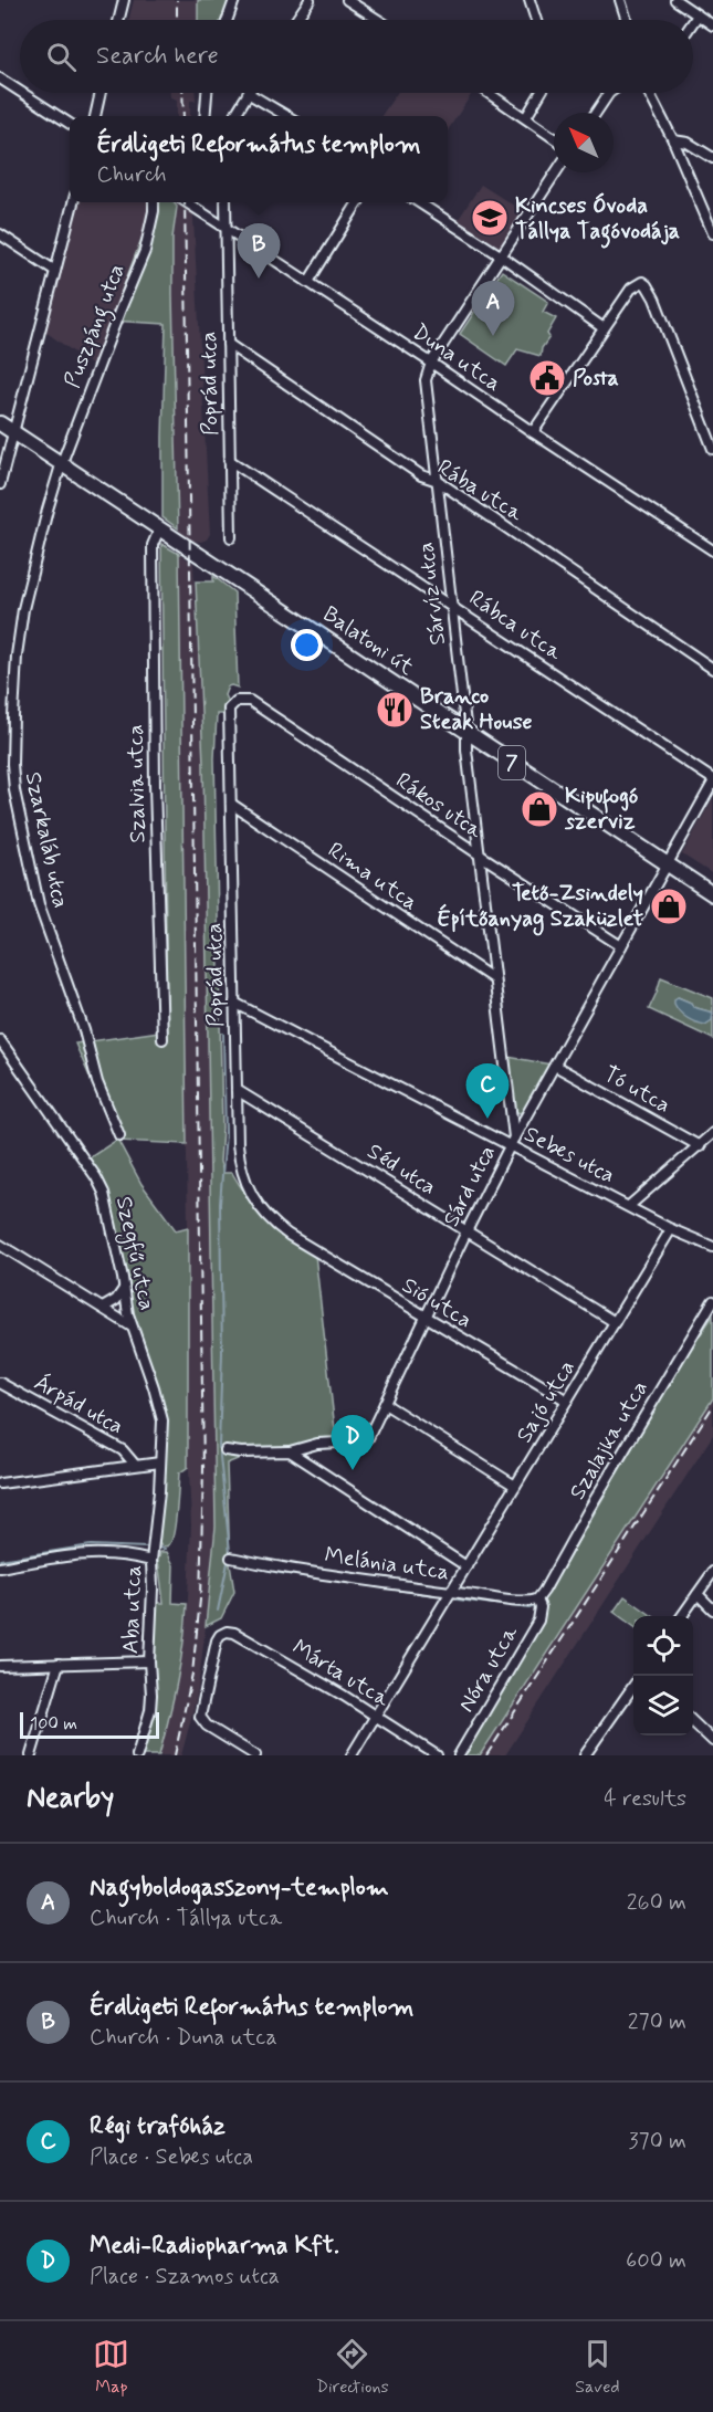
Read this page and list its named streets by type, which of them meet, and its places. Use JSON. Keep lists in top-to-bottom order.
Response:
{
  "streets": {
    "main road": ["Balatoni út", "7"],
    "street": [
      "Puszpáng utca",
      "Duna utca",
      "Poprád utca",
      "Rába utca",
      "Sárvíz utca",
      "Rábca utca",
      "Szalvia utca",
      "Rákos utca",
      "Szarkaláb utca",
      "Rima utca",
      "Tó utca",
      "Sebes utca",
      "Séd utca",
      "Sárd utca",
      "Szegfű utca",
      "Sió utca",
      "Sajó utca",
      "Árpád utca",
      "Szalajka utca",
      "Melánia utca",
      "Aba utca",
      "Nóra utca",
      "Márta utca"
    ]
  },
  "crossings": [
    ["Puszpáng utca", "Balatoni út"],
    ["Puszpáng utca", "Szarkaláb utca"],
    ["Duna utca", "Poprád utca"],
    ["Duna utca", "Sárvíz utca"],
    ["Poprád utca", "Rába utca"],
    ["Poprád utca", "Rábca utca"],
    ["Poprád utca", "Rákos utca"],
    ["Poprád utca", "Rima utca"],
    ["Poprád utca", "Sebes utca"],
    ["Poprád utca", "Séd utca"],
    ["Poprád utca", "Sió utca"],
    ["Rába utca", "Sárvíz utca"],
    ["Sárvíz utca", "Rábca utca"],
    ["Sárvíz utca", "Balatoni út"],
    ["Sárvíz utca", "Rákos utca"],
    ["Sárvíz utca", "Rima utca"],
    ["Sárvíz utca", "Sebes utca"],
    ["Sárvíz utca", "Sárd utca"],
    ["Rábca utca", "Sárd utca"],
    ["Balatoni út", "Szalvia utca"],
    ["Balatoni út", "Szarkaláb utca"],
    ["Balatoni út", "Sárd utca"],
    ["Rákos utca", "Sárd utca"],
    ["Tó utca", "Sárd utca"],
    ["Sebes utca", "Sárd utca"],
    ["Sebes utca", "Sajó utca"],
    ["Séd utca", "Sárd utca"],
    ["Séd utca", "Sajó utca"],
    ["Sárd utca", "Sió utca"],
    ["Szegfű utca", "Aba utca"],
    ["Sió utca", "Sajó utca"],
    ["Sajó utca", "Melánia utca"],
    ["Sajó utca", "Márta utca"],
    ["Szalajka utca", "Melánia utca"],
    ["Szalajka utca", "Nóra utca"],
    ["Melánia utca", "Nóra utca"]
  ],
  "places": {
    "school or university": ["Kincses Óvoda Tállya Tagóvodája"],
    "public building": ["Posta"],
    "restaurant": ["Branco Steak House"],
    "shop": ["Kipufogó szerviz", "Tető-Zsindely Építőanyag Szaküzlet"]
  },
  "scale_bar": "100 m",
  "north": "top left",
  "page": {
    "search": "Search here",
    "popup": ["Érdligeti Református templom", "Church"],
    "pins": [
      "B",
      "A",
      "C",
      "D"
    ],
    "scale": "100 m",
    "heading": ["Nearby", "4 results"],
    "list": [
      {
        "mark": "A",
        "name": "Nagyboldogasszony-templom",
        "note": "Church · Tállya utca",
        "value": "260 m"
      },
      {
        "mark": "B",
        "name": "Érdligeti Református templom",
        "note": "Church · Duna utca",
        "value": "270 m"
      },
      {
        "mark": "C",
        "name": "Régi trafóház",
        "note": "Place · Sebes utca",
        "value": "370 m"
      },
      {
        "mark": "D",
        "name": "Medi-Radiopharma Kft.",
        "note": "Place · Szamos utca",
        "value": "600 m"
      }
    ],
    "nav": ["Map", "Directions", "Saved"]
  }
}
